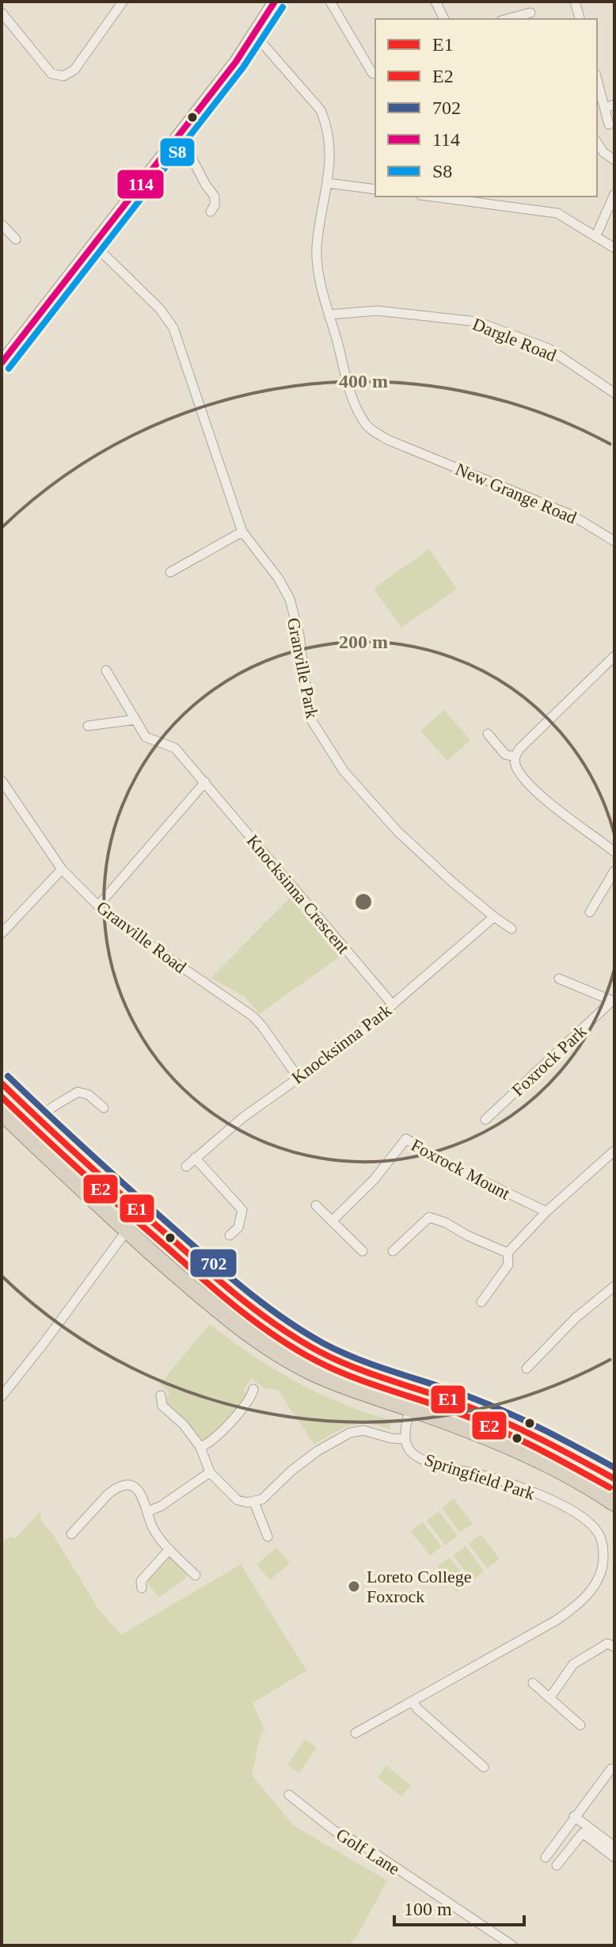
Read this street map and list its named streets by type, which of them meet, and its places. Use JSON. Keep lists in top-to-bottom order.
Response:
{
  "streets": {
    "street": [
      "Dargle Road",
      "New Grange Road",
      "Granville Park",
      "Knocksinna Crescent",
      "Granville Road",
      "Knocksinna Park",
      "Foxrock Park",
      "Foxrock Mount",
      "Springfield Park",
      "Golf Lane"
    ]
  },
  "crossings": [
    ["Dargle Road", "New Grange Road"],
    ["Granville Park", "Knocksinna Park"],
    ["Knocksinna Crescent", "Knocksinna Park"],
    ["Granville Road", "Knocksinna Park"]
  ],
  "places": ["Loreto College Foxrock"],
  "lines": [
    "transit line 114",
    "transit line S8",
    "transit line 702",
    "transit line E1",
    "transit line E2"
  ],
  "legend": [
    "E1",
    "E2",
    "702",
    "114",
    "S8"
  ],
  "scale_bar": "100 m",
  "rings": ["400 m", "200 m"]
}
